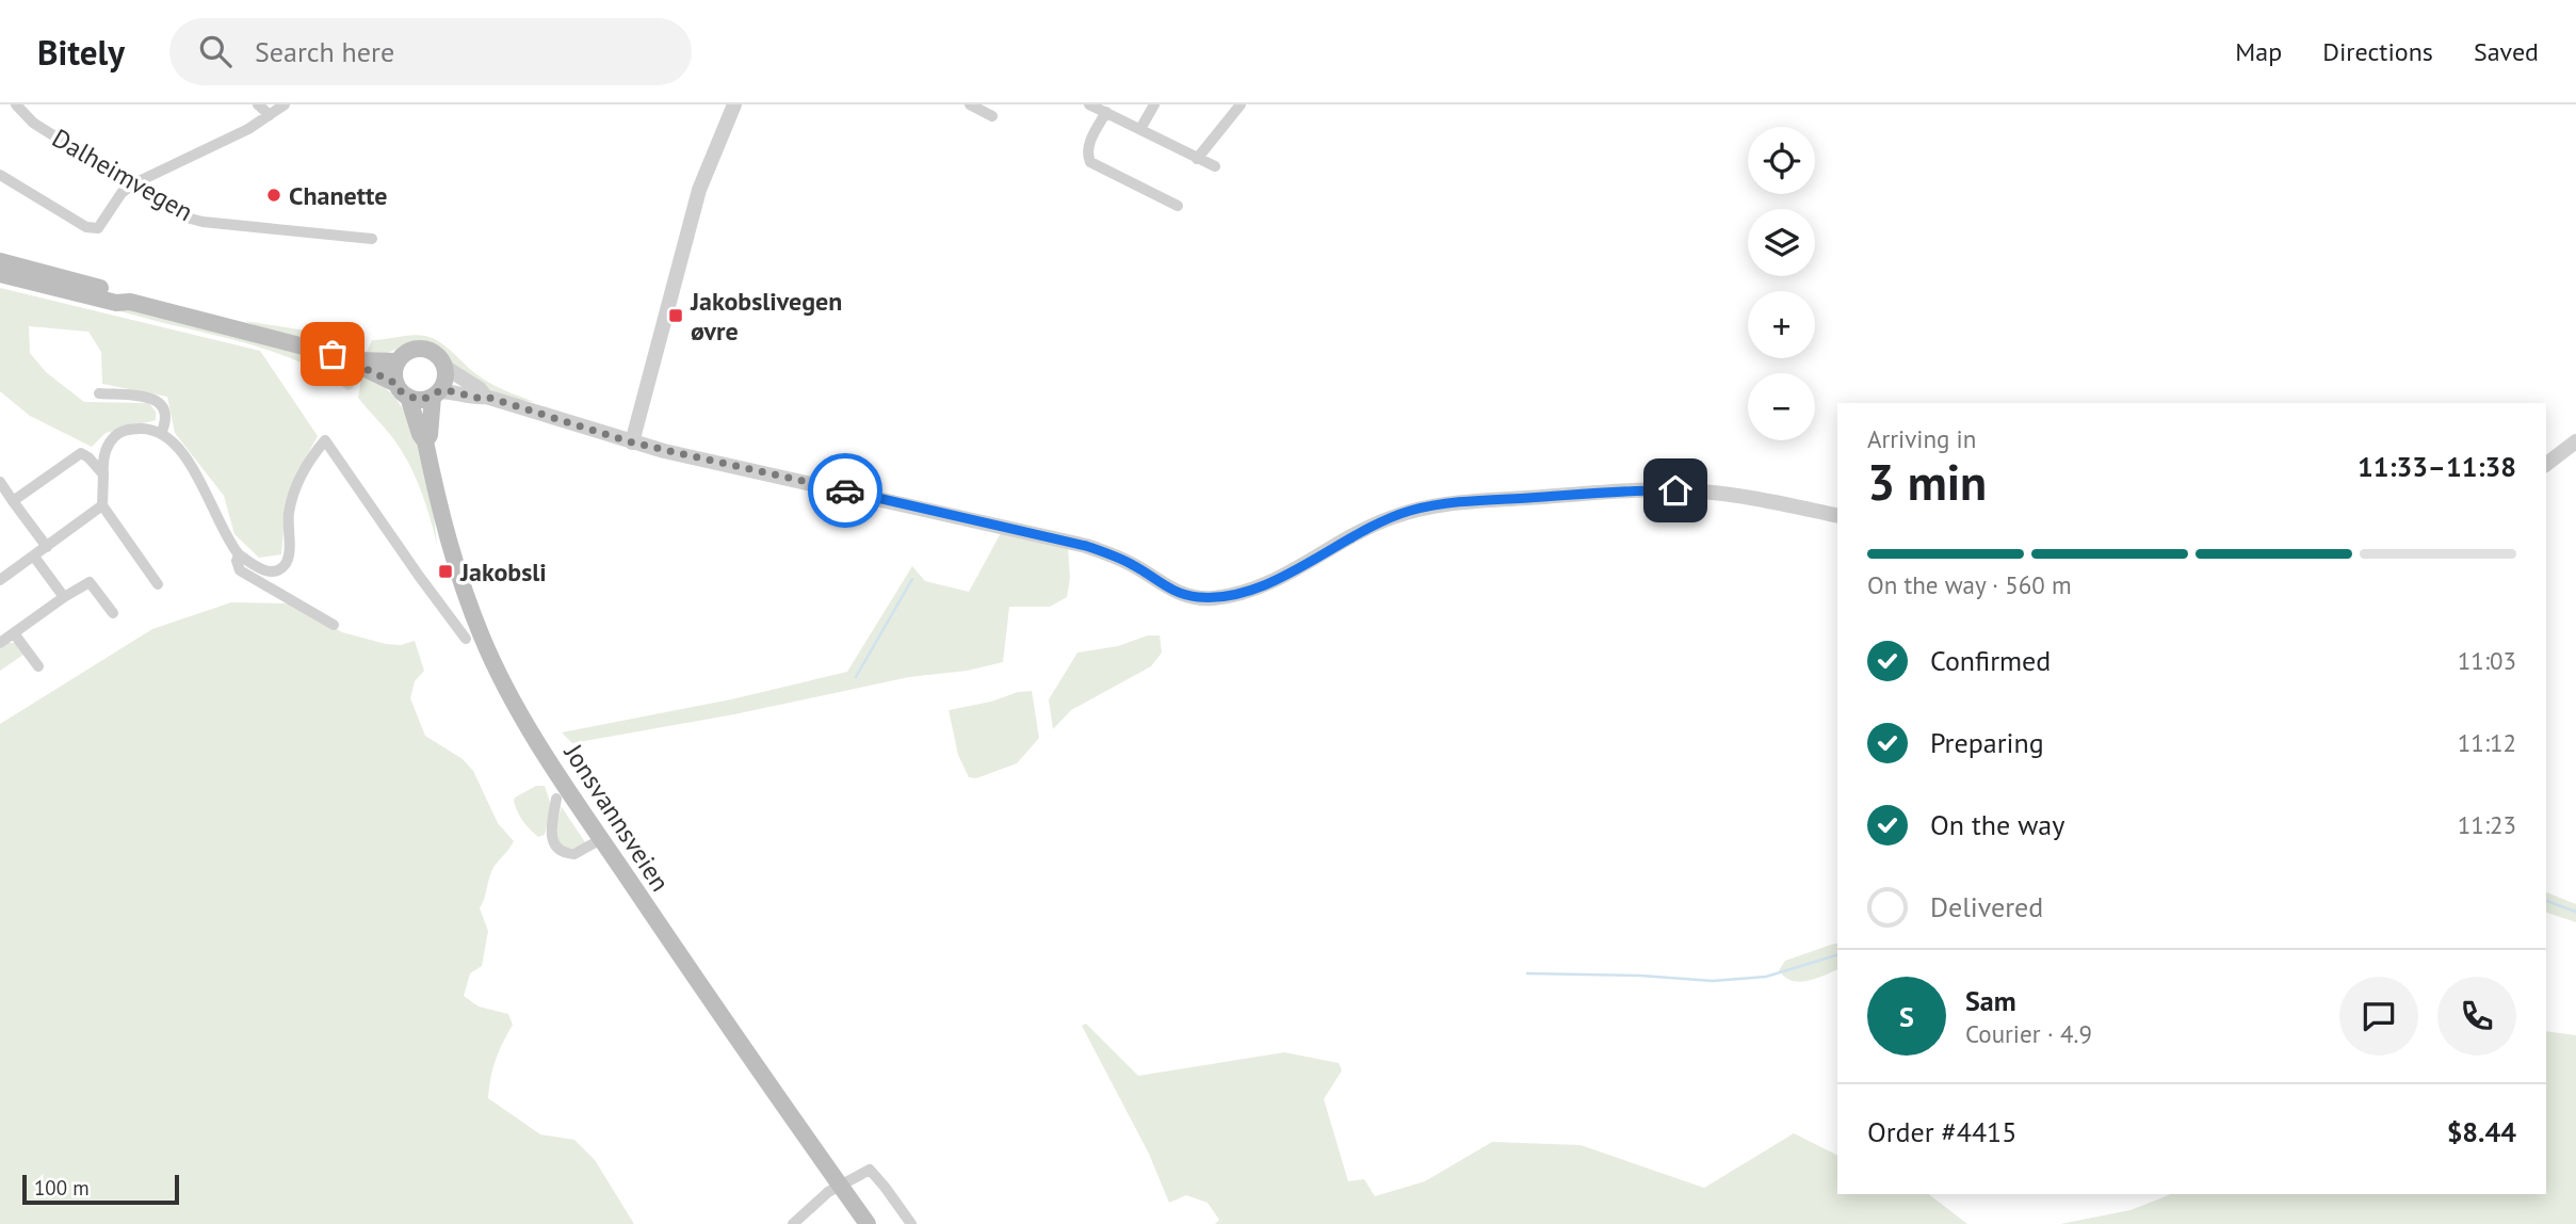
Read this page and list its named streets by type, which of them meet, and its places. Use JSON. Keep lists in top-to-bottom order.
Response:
{
  "streets": {
    "main road": ["Jonsvannsveien"],
    "street": ["Dalheimvegen"]
  },
  "places": {
    "other": ["Chanette"],
    "transit": ["Jakobslivegen øvre", "Jakobsli"]
  },
  "scale_bar": "100 m",
  "page": {
    "header": "Bitely",
    "search": "Search here",
    "nav": ["Map", "Directions", "Saved"],
    "map_buttons": ["+", "−"],
    "heading": ["3 min", "Arriving in", "11:33–11:38"],
    "panel": [
      "Sam",
      "Courier · 4.9",
      "Order #4415",
      "$8.44"
    ],
    "bar": "On the way · 560 m",
    "list": [
      ["Confirmed", "11:03"],
      ["Preparing", "11:12"],
      ["On the way", "11:23"],
      "Delivered"
    ],
    "round": "S",
    "scale": "100 m"
  }
}
